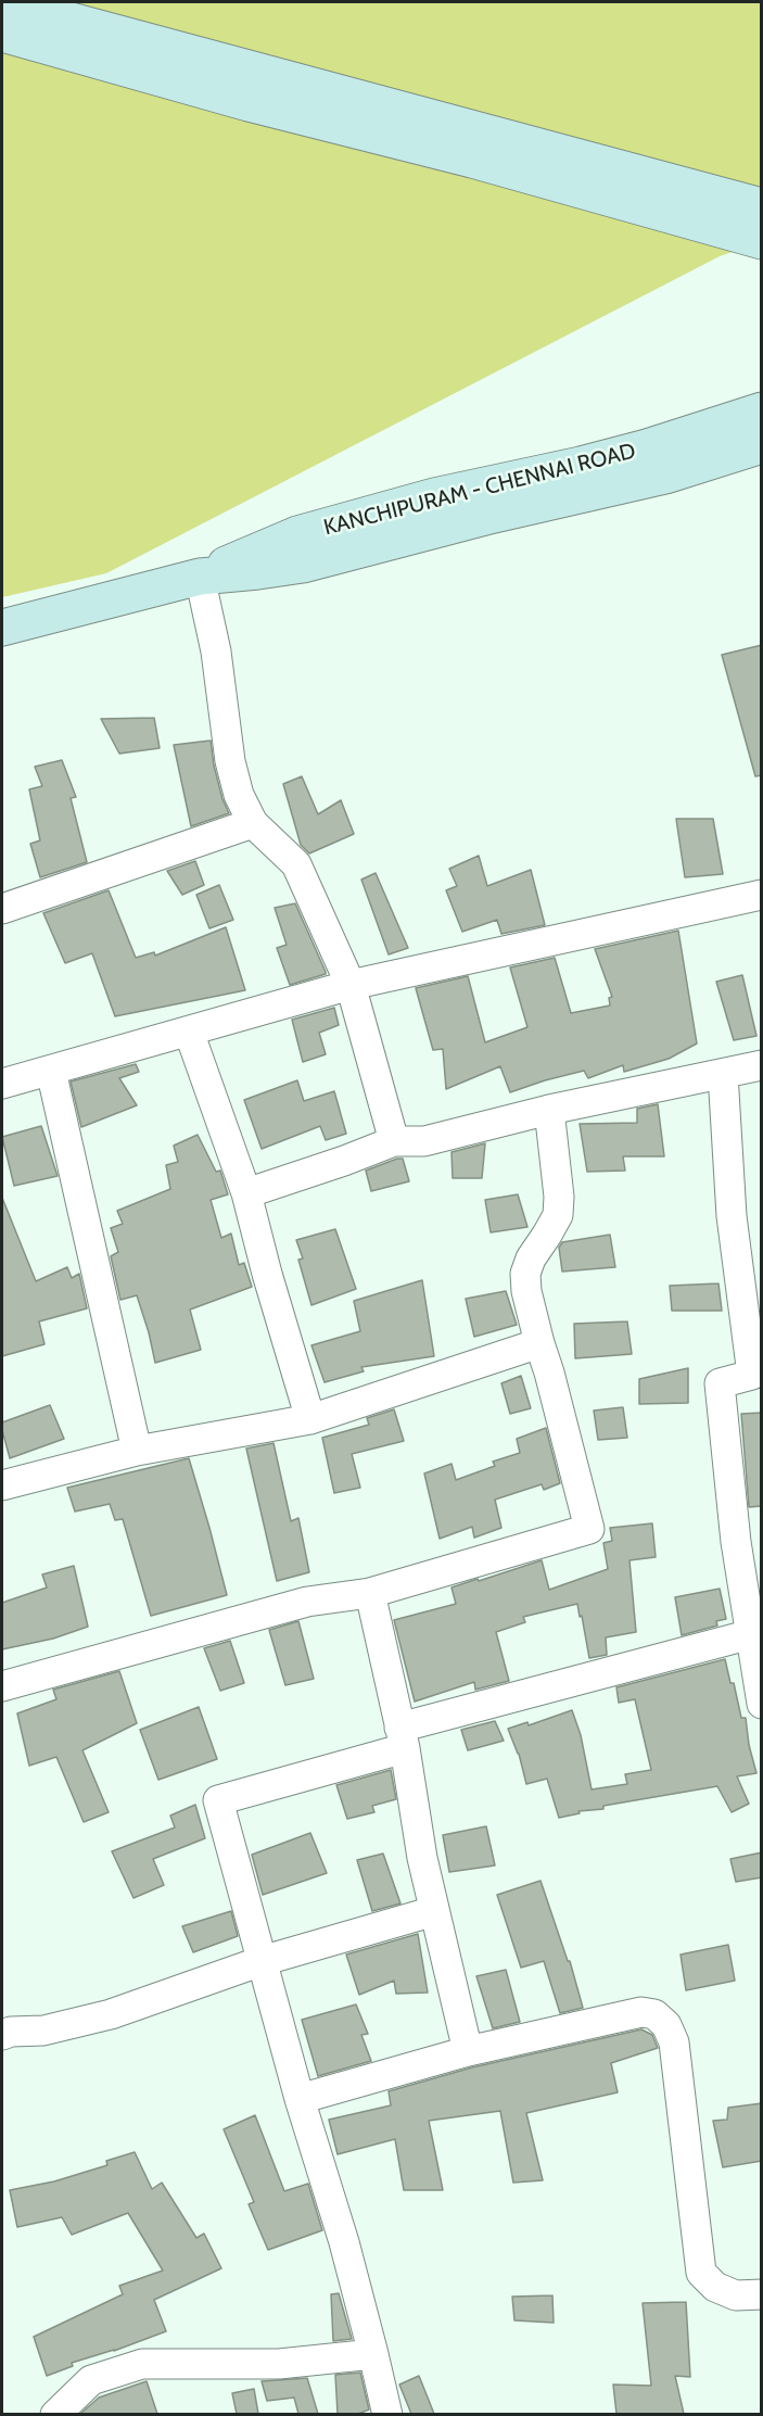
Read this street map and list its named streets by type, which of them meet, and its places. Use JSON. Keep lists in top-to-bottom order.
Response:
{
  "streets": {
    "main road": ["KANCHIPURAM - CHENNAI ROAD"]
  }
}
